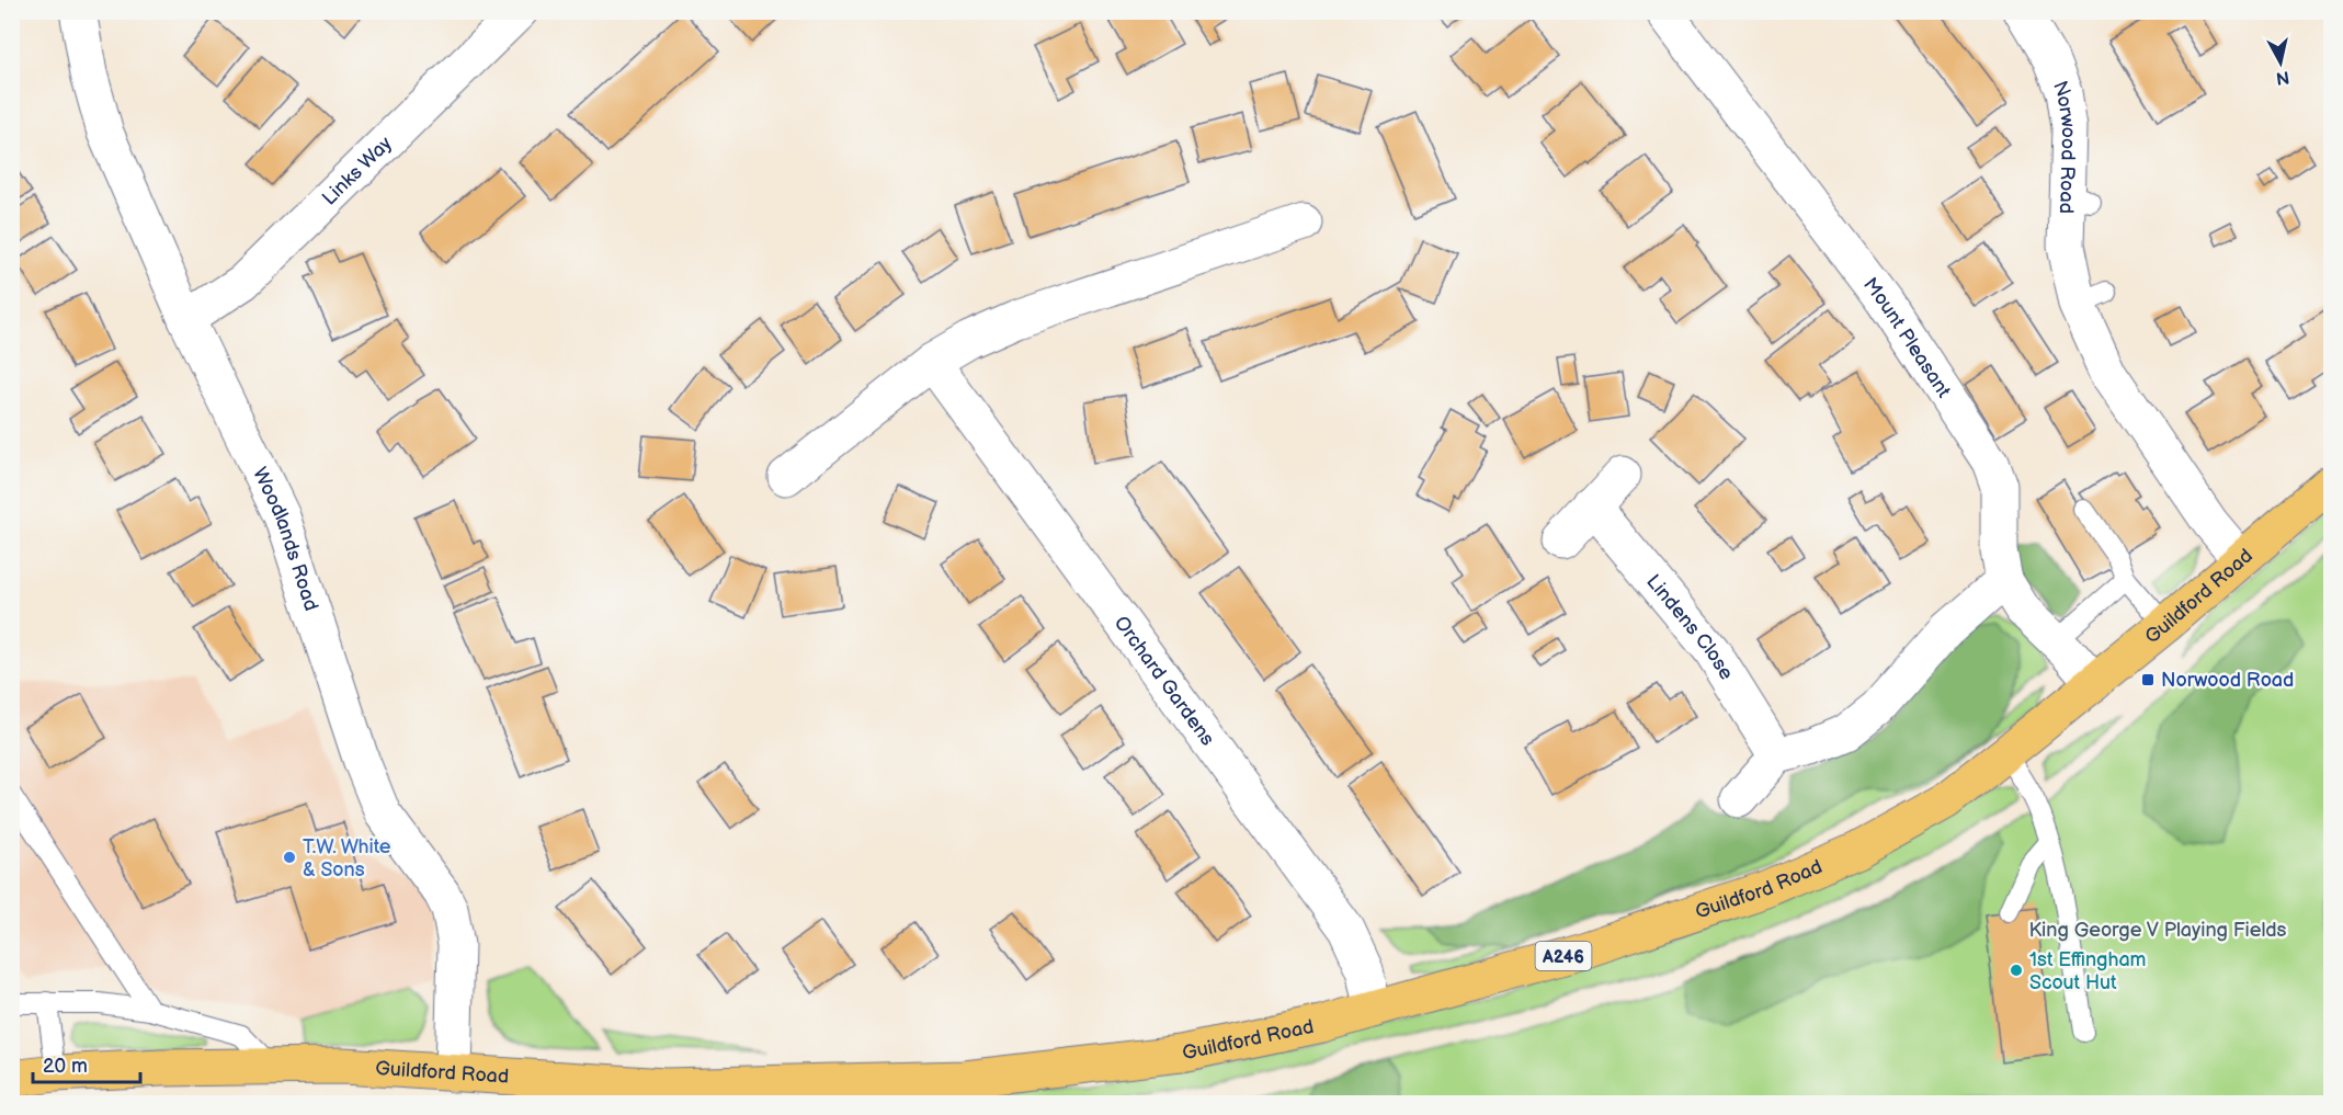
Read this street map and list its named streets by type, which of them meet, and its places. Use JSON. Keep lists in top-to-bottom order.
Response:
{
  "streets": {
    "main road": ["Guildford Road", "A246"],
    "street": [
      "Norwood Road",
      "Links Way",
      "Mount Pleasant",
      "Woodlands Road",
      "Lindens Close",
      "Orchard Gardens"
    ]
  },
  "crossings": [
    ["Norwood Road", "Guildford Road"],
    ["Links Way", "Woodlands Road"],
    ["Mount Pleasant", "Guildford Road"],
    ["Woodlands Road", "Guildford Road"],
    ["Guildford Road", "Orchard Gardens"]
  ],
  "parks": ["King George V Playing Fields"],
  "places": {
    "transit": ["Norwood Road"],
    "other": ["T.W. White & Sons", "1st Effingham Scout Hut"]
  },
  "scale_bar": "20 m",
  "north": "bottom"
}
